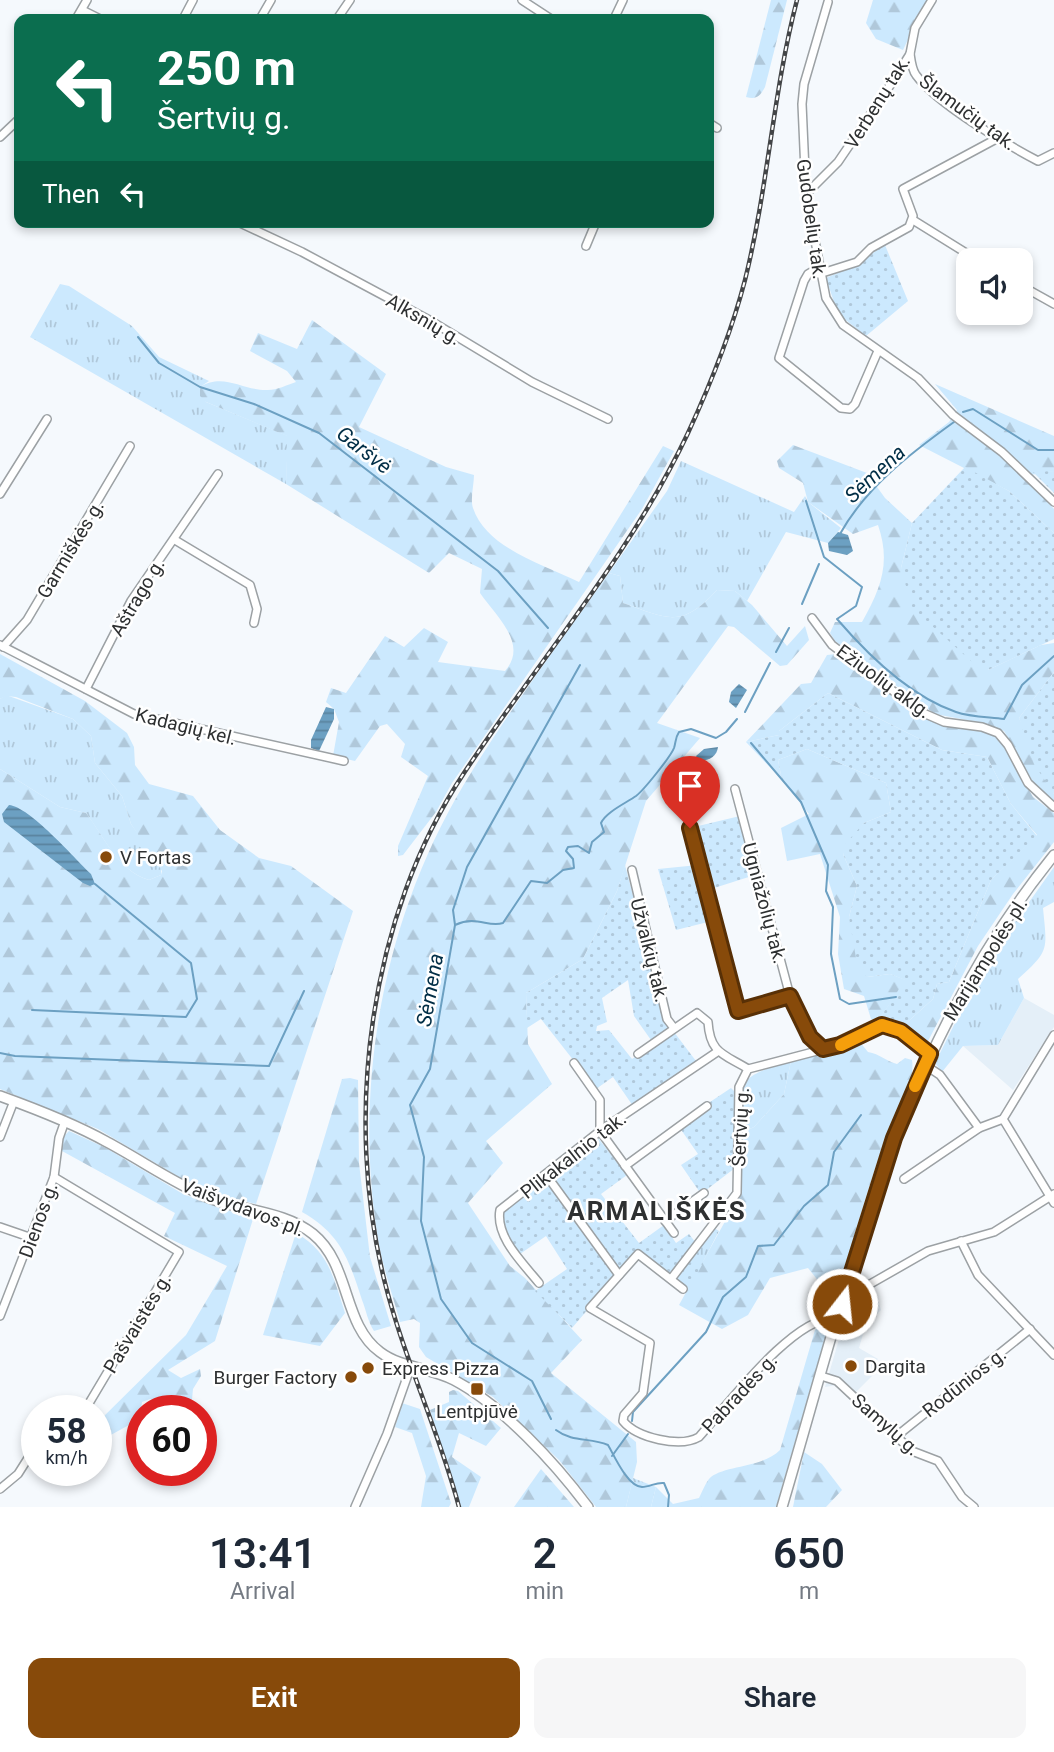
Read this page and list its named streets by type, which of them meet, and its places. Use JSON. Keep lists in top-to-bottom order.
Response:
{
  "streets": {
    "main road": ["Marijampolės pl.", "Vaišvydavos pl."],
    "street": [
      "Verbenų tak.",
      "Šlamučių tak.",
      "Gudobelių tak.",
      "Alksnių g.",
      "Garmiškės g.",
      "Aštrago g.",
      "Ežiuolių aklg.",
      "Kadagių kel.",
      "Ugniažolių tak.",
      "Užvalkių tak.",
      "Šertvių g.",
      "Plikakalnio tak.",
      "Dienos g.",
      "Pašvaistės g.",
      "Rodūnios g.",
      "Pabradės g.",
      "Samylų g."
    ]
  },
  "crossings": [
    ["Verbenų tak.", "Šlamučių tak."],
    ["Verbenų tak.", "Gudobelių tak."],
    ["Garmiškės g.", "Kadagių kel."],
    ["Aštrago g.", "Kadagių kel."],
    ["Ugniažolių tak.", "Šertvių g."],
    ["Marijampolės pl.", "Šertvių g."],
    ["Marijampolės pl.", "Pabradės g."],
    ["Marijampolės pl.", "Samylų g."],
    ["Vaišvydavos pl.", "Dienos g."],
    ["Dienos g.", "Pašvaistės g."],
    ["Rodūnios g.", "Samylų g."]
  ],
  "districts": ["ARMALIŠKĖS"],
  "water": ["Garšvė", "Sėmena"],
  "places": {
    "other": [
      "V Fortas",
      "Dargita",
      "Express Pizza",
      "Burger Factory"
    ],
    "transit": ["Lentpjūvė"]
  },
  "page": {
    "turn": ["250 m", "Šertvių g."],
    "then": "Then",
    "speed": "58 km/h",
    "limit": "60",
    "eta": [
      "13:41",
      "Arrival",
      "2",
      "min",
      "650",
      "m"
    ],
    "buttons": ["Exit", "Share"]
  }
}
